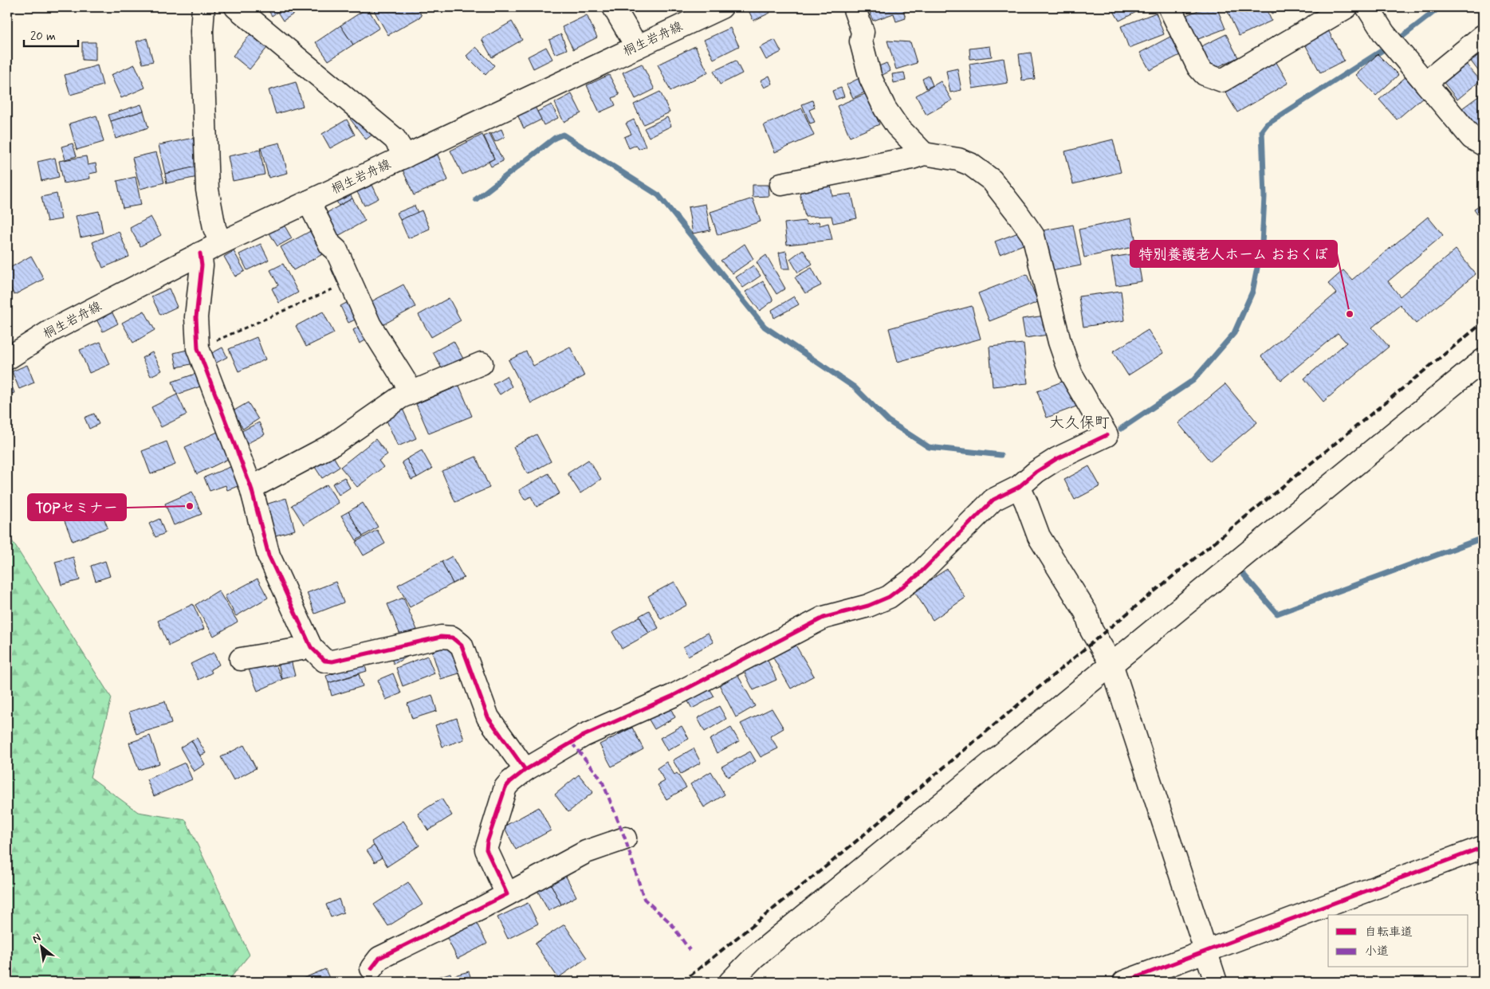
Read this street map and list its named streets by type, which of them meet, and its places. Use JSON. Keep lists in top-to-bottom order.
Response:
{
  "streets": {
    "street": ["桐生岩舟線"]
  },
  "districts": ["大久保町"],
  "places": ["特別養護老人ホーム おおくぼ", "TOPセミナー"],
  "legend": ["自転車道", "小道"],
  "scale_bar": "20 m",
  "north": "top left"
}
